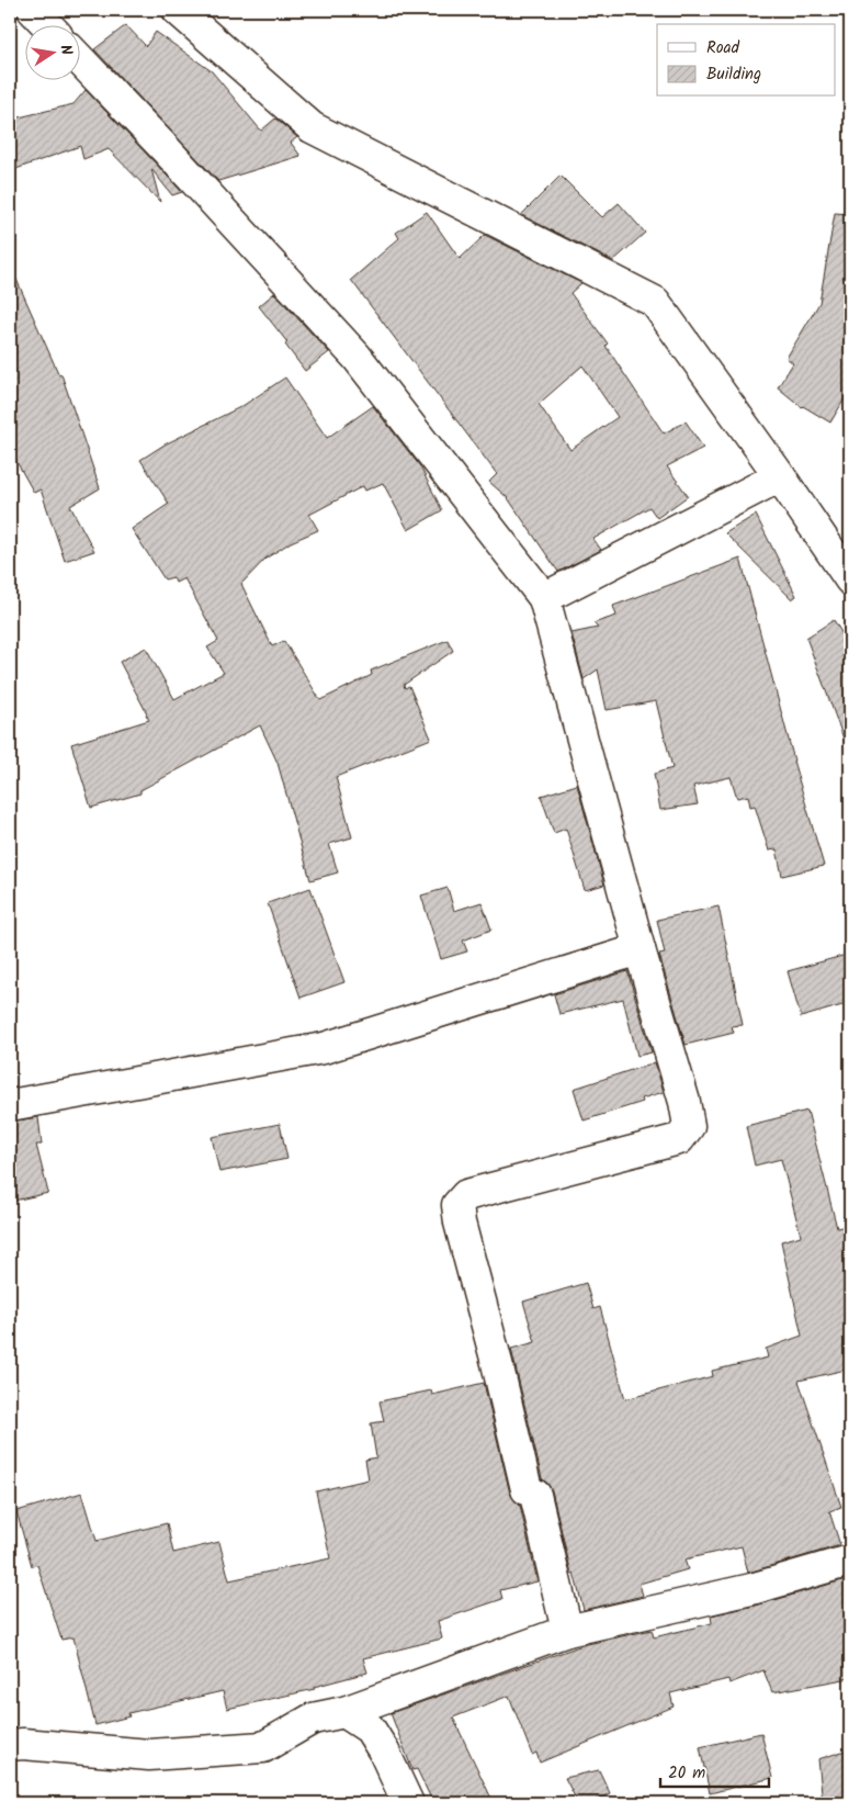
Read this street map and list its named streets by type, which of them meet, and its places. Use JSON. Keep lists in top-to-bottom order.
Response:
{
  "legend": ["Road", "Building"],
  "scale_bar": "20 m",
  "north": "right"
}
